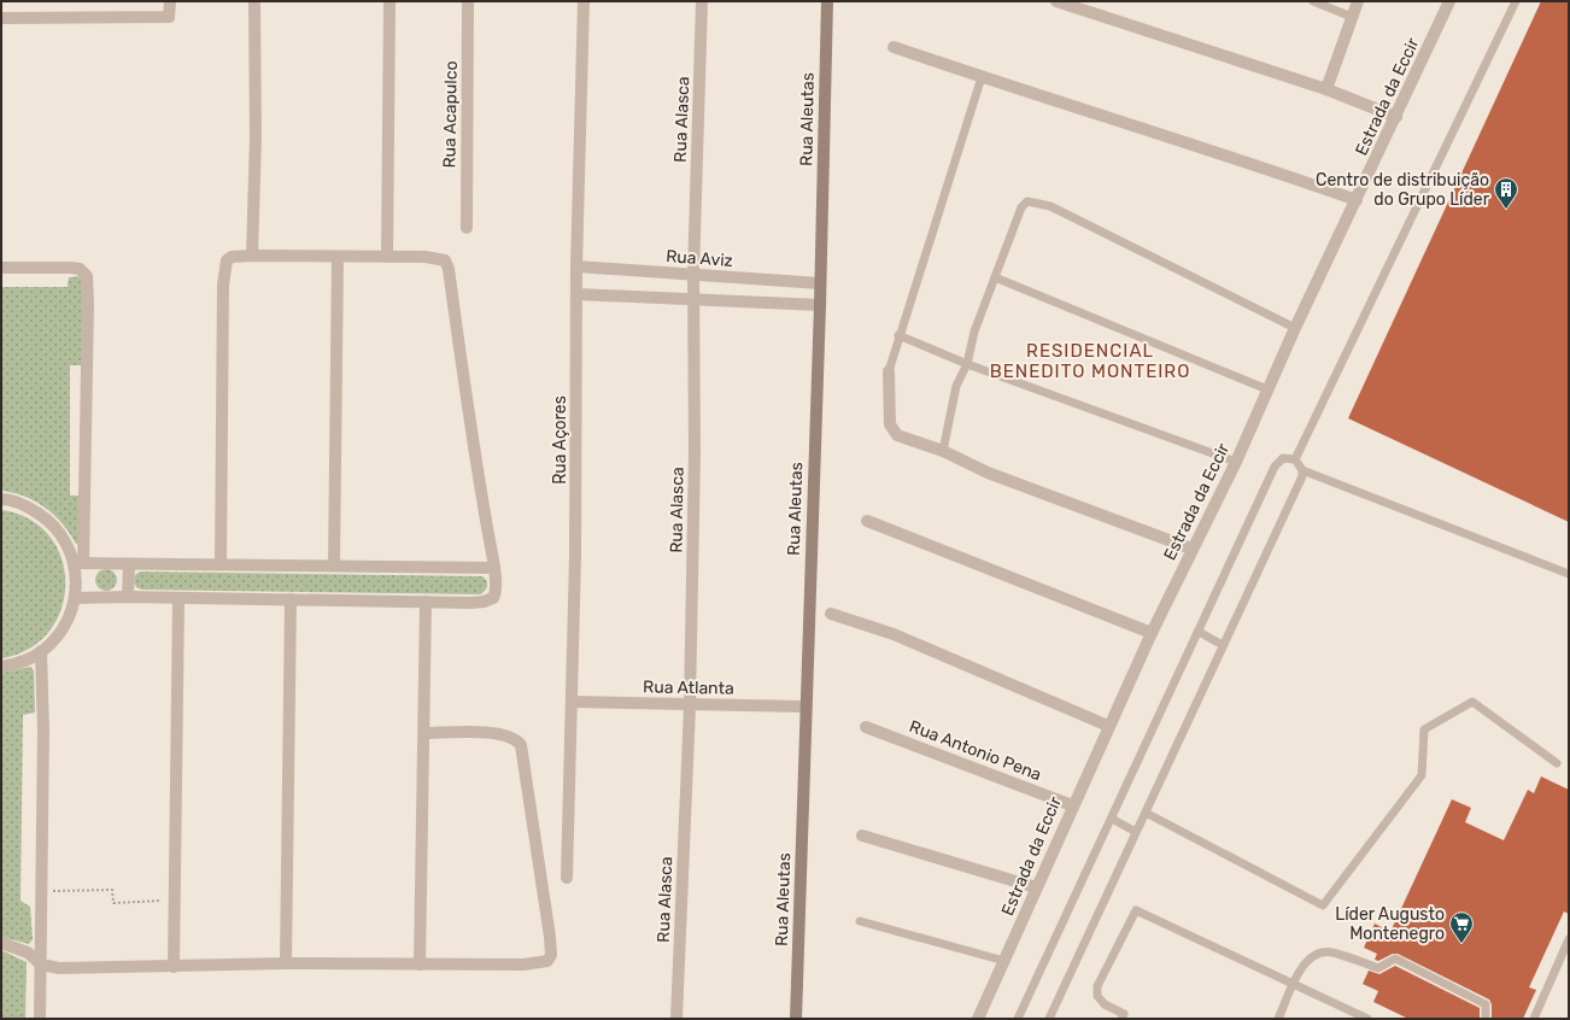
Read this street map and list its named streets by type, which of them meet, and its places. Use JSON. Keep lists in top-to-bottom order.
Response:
{
  "streets": {
    "street": [
      "Estrada da Eccir",
      "Rua Acapulco",
      "Rua Alasca",
      "Rua Aleutas",
      "Rua Aviz",
      "Rua Açores",
      "Rua Atlanta",
      "Rua Antonio Pena"
    ]
  },
  "crossings": [
    ["Estrada da Eccir", "Rua Antonio Pena"],
    ["Rua Alasca", "Rua Aviz"],
    ["Rua Alasca", "Rua Atlanta"],
    ["Rua Aleutas", "Rua Aviz"],
    ["Rua Aleutas", "Rua Atlanta"],
    ["Rua Aviz", "Rua Açores"],
    ["Rua Açores", "Rua Atlanta"]
  ],
  "districts": ["RESIDENCIAL BENEDITO MONTEIRO"],
  "places": {
    "building": ["Centro de distribuição do Grupo Líder"],
    "supermarket": ["Líder Augusto Montenegro"]
  }
}
